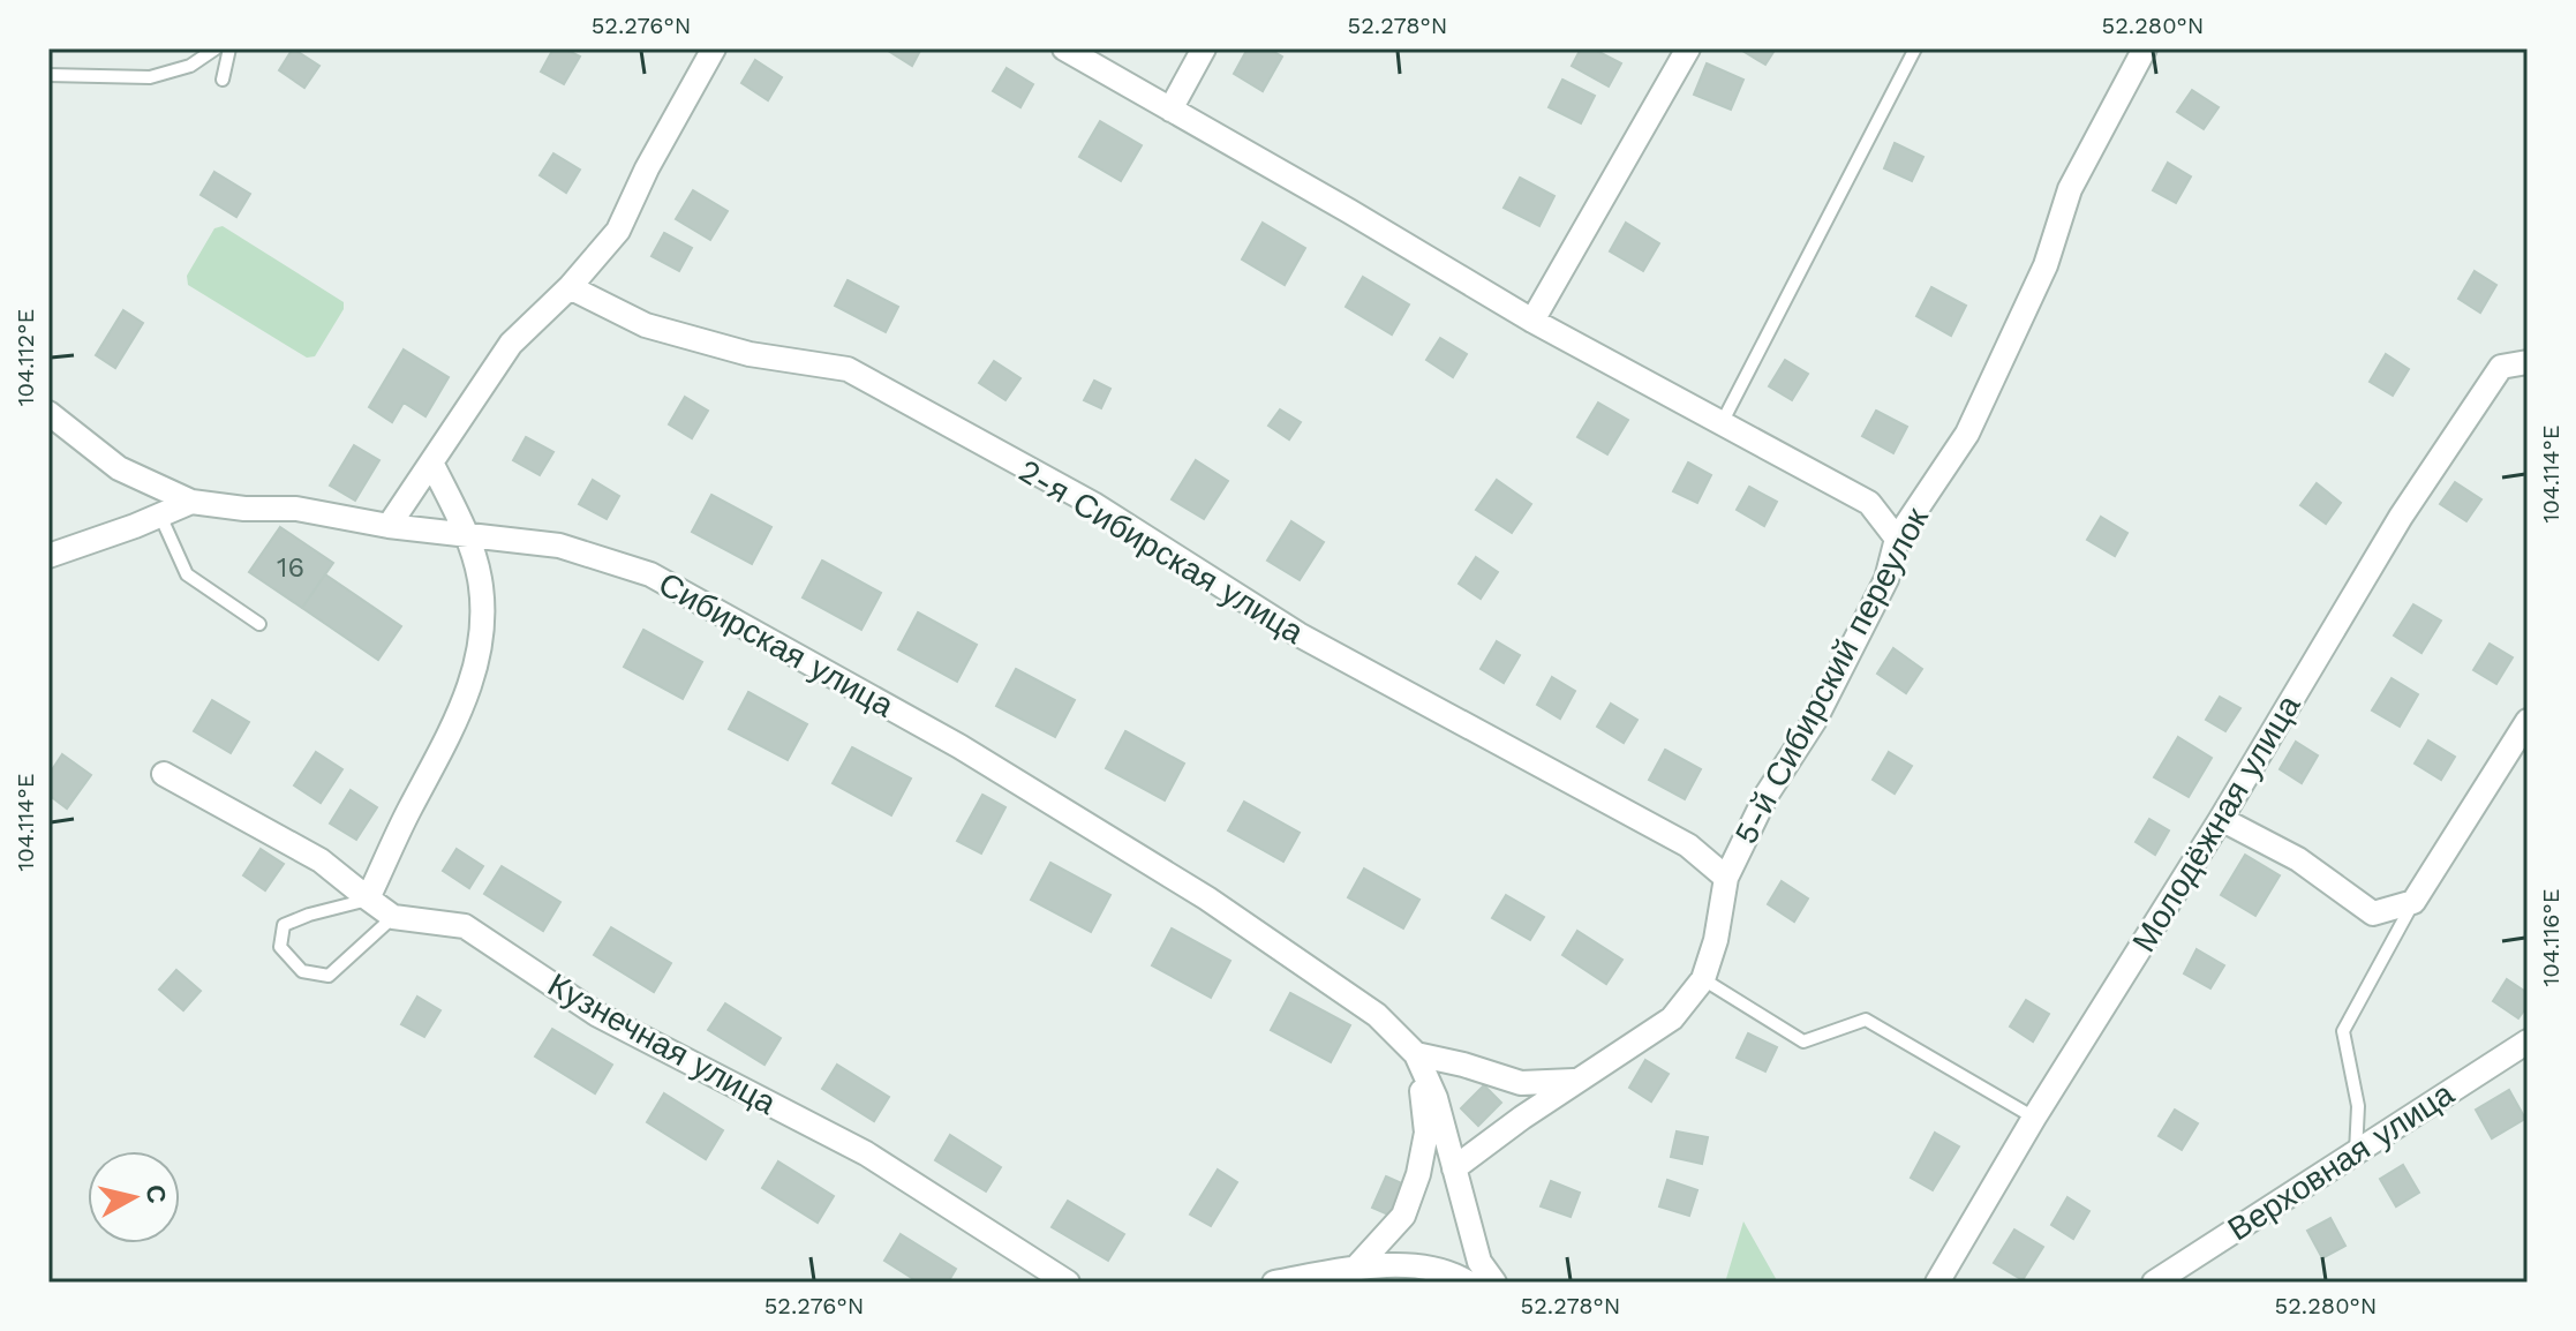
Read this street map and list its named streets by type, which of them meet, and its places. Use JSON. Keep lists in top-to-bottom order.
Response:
{
  "streets": {
    "street": [
      "2-я Сибирская улица",
      "Сибирская улица",
      "5-й Сибирский переулок",
      "Молодёжная улица",
      "Кузнечная улица",
      "Верховная улица"
    ]
  },
  "crossings": [
    ["2-я Сибирская улица", "5-й Сибирский переулок"]
  ],
  "house_numbers": ["16"],
  "north": "right",
  "coordinates": [
    "52.276°N",
    "52.278°N",
    "52.280°N",
    "104.112°E",
    "104.114°E",
    "104.116°E"
  ]
}
